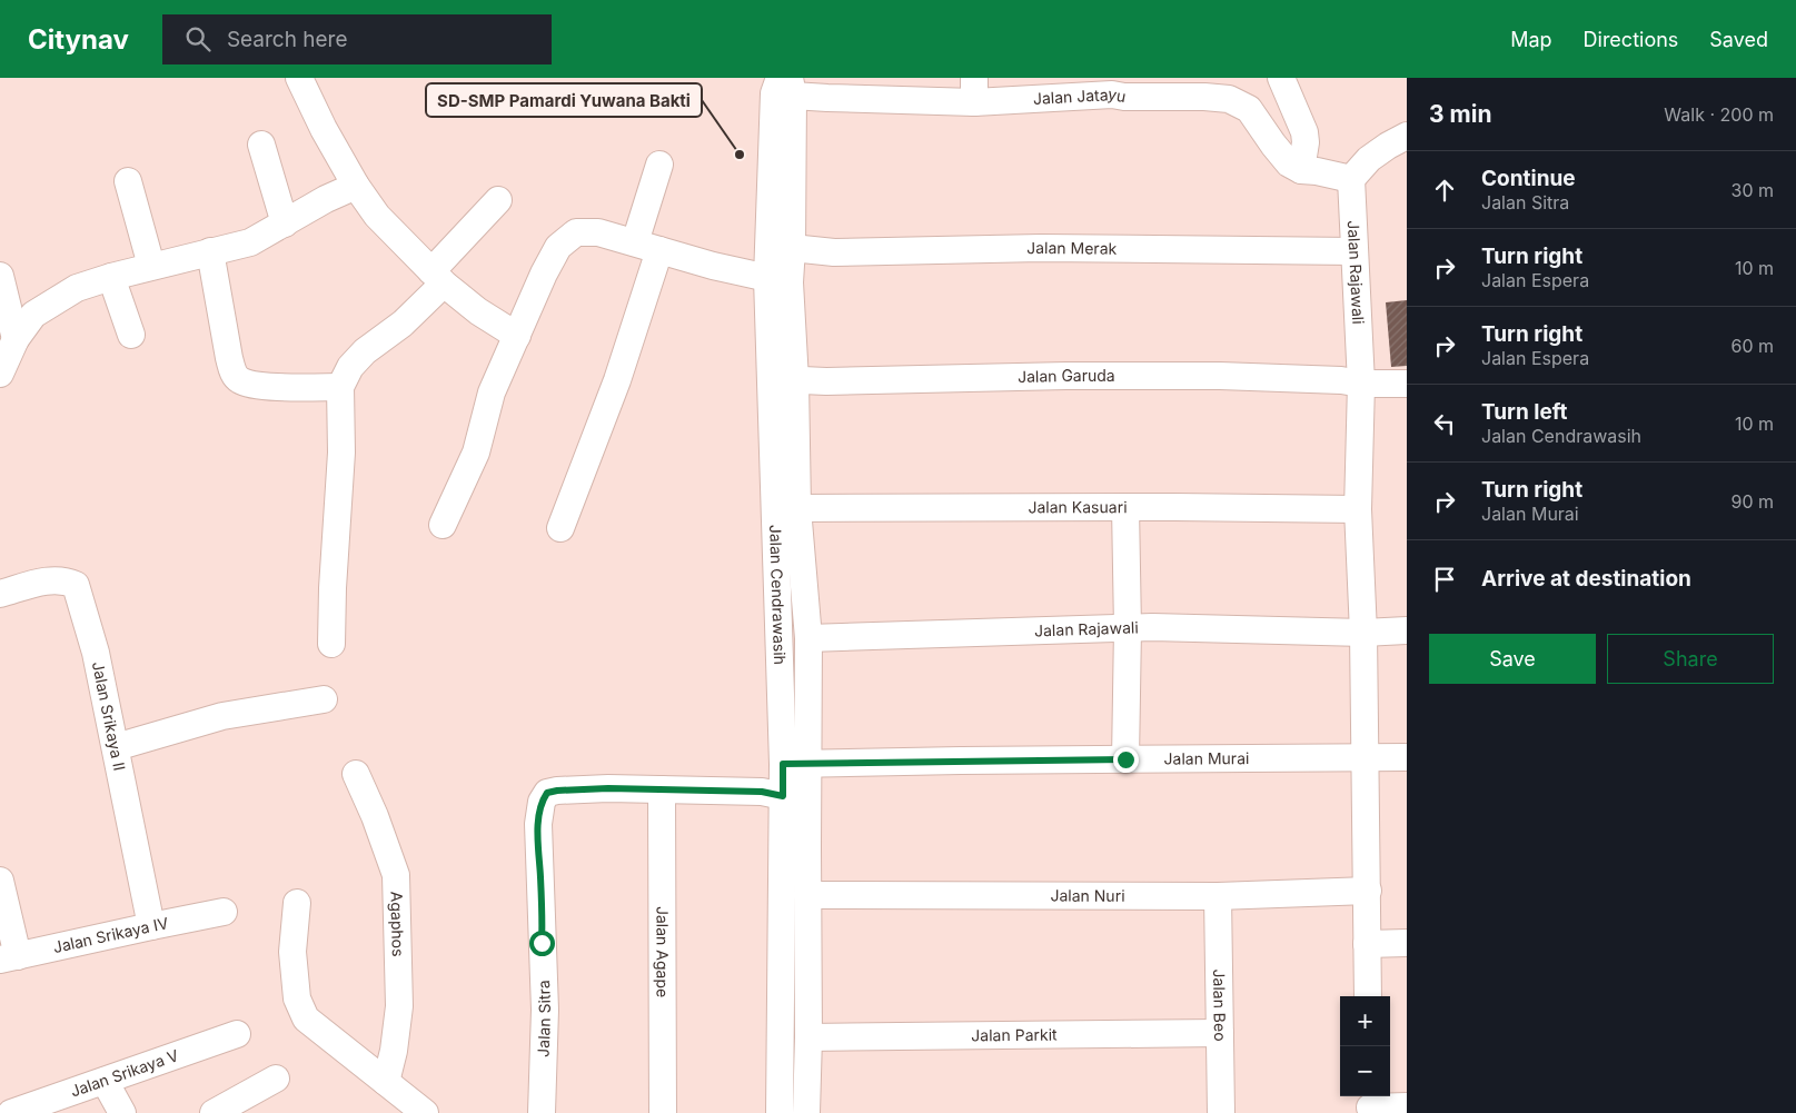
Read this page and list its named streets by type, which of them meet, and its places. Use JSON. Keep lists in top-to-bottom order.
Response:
{
  "streets": {
    "street": [
      "Jalan Jatayu",
      "Jalan Merak",
      "Jalan Rajawali",
      "Jalan Garuda",
      "Jalan Kasuari",
      "Jalan Cendrawasih",
      "Jalan Srikaya II",
      "Jalan Murai",
      "Jalan Nuri",
      "Agaphos",
      "Jalan Srikaya IV",
      "Jalan Agape",
      "Jalan Beo",
      "Jalan Sitra",
      "Jalan Parkit",
      "Jalan Srikaya V"
    ]
  },
  "crossings": [
    ["Jalan Jatayu", "Jalan Rajawali"],
    ["Jalan Jatayu", "Jalan Cendrawasih"],
    ["Jalan Merak", "Jalan Rajawali"],
    ["Jalan Merak", "Jalan Cendrawasih"],
    ["Jalan Rajawali", "Jalan Garuda"],
    ["Jalan Rajawali", "Jalan Kasuari"],
    ["Jalan Rajawali", "Jalan Cendrawasih"],
    ["Jalan Rajawali", "Jalan Murai"],
    ["Jalan Rajawali", "Jalan Nuri"],
    ["Jalan Garuda", "Jalan Cendrawasih"],
    ["Jalan Kasuari", "Jalan Cendrawasih"],
    ["Jalan Cendrawasih", "Jalan Murai"],
    ["Jalan Cendrawasih", "Jalan Nuri"],
    ["Jalan Cendrawasih", "Jalan Parkit"],
    ["Jalan Srikaya II", "Jalan Srikaya IV"],
    ["Jalan Nuri", "Jalan Beo"],
    ["Jalan Agape", "Jalan Sitra"],
    ["Jalan Beo", "Jalan Parkit"]
  ],
  "places": ["SD-SMP Pamardi Yuwana Bakti"],
  "page": {
    "header": "Citynav",
    "search": "Search here",
    "nav": ["Map", "Directions", "Saved"],
    "heading": ["3 min", "Walk · 200 m"],
    "list": [
      ["Continue", "Jalan Sitra", "30 m"],
      ["Turn right", "Jalan Espera", "10 m"],
      ["Turn right", "Jalan Espera", "60 m"],
      ["Turn left", "Jalan Cendrawasih", "10 m"],
      ["Turn right", "Jalan Murai", "90 m"],
      "Arrive at destination"
    ],
    "buttons": ["Save", "Share"],
    "map_buttons": ["+", "−"]
  }
}
